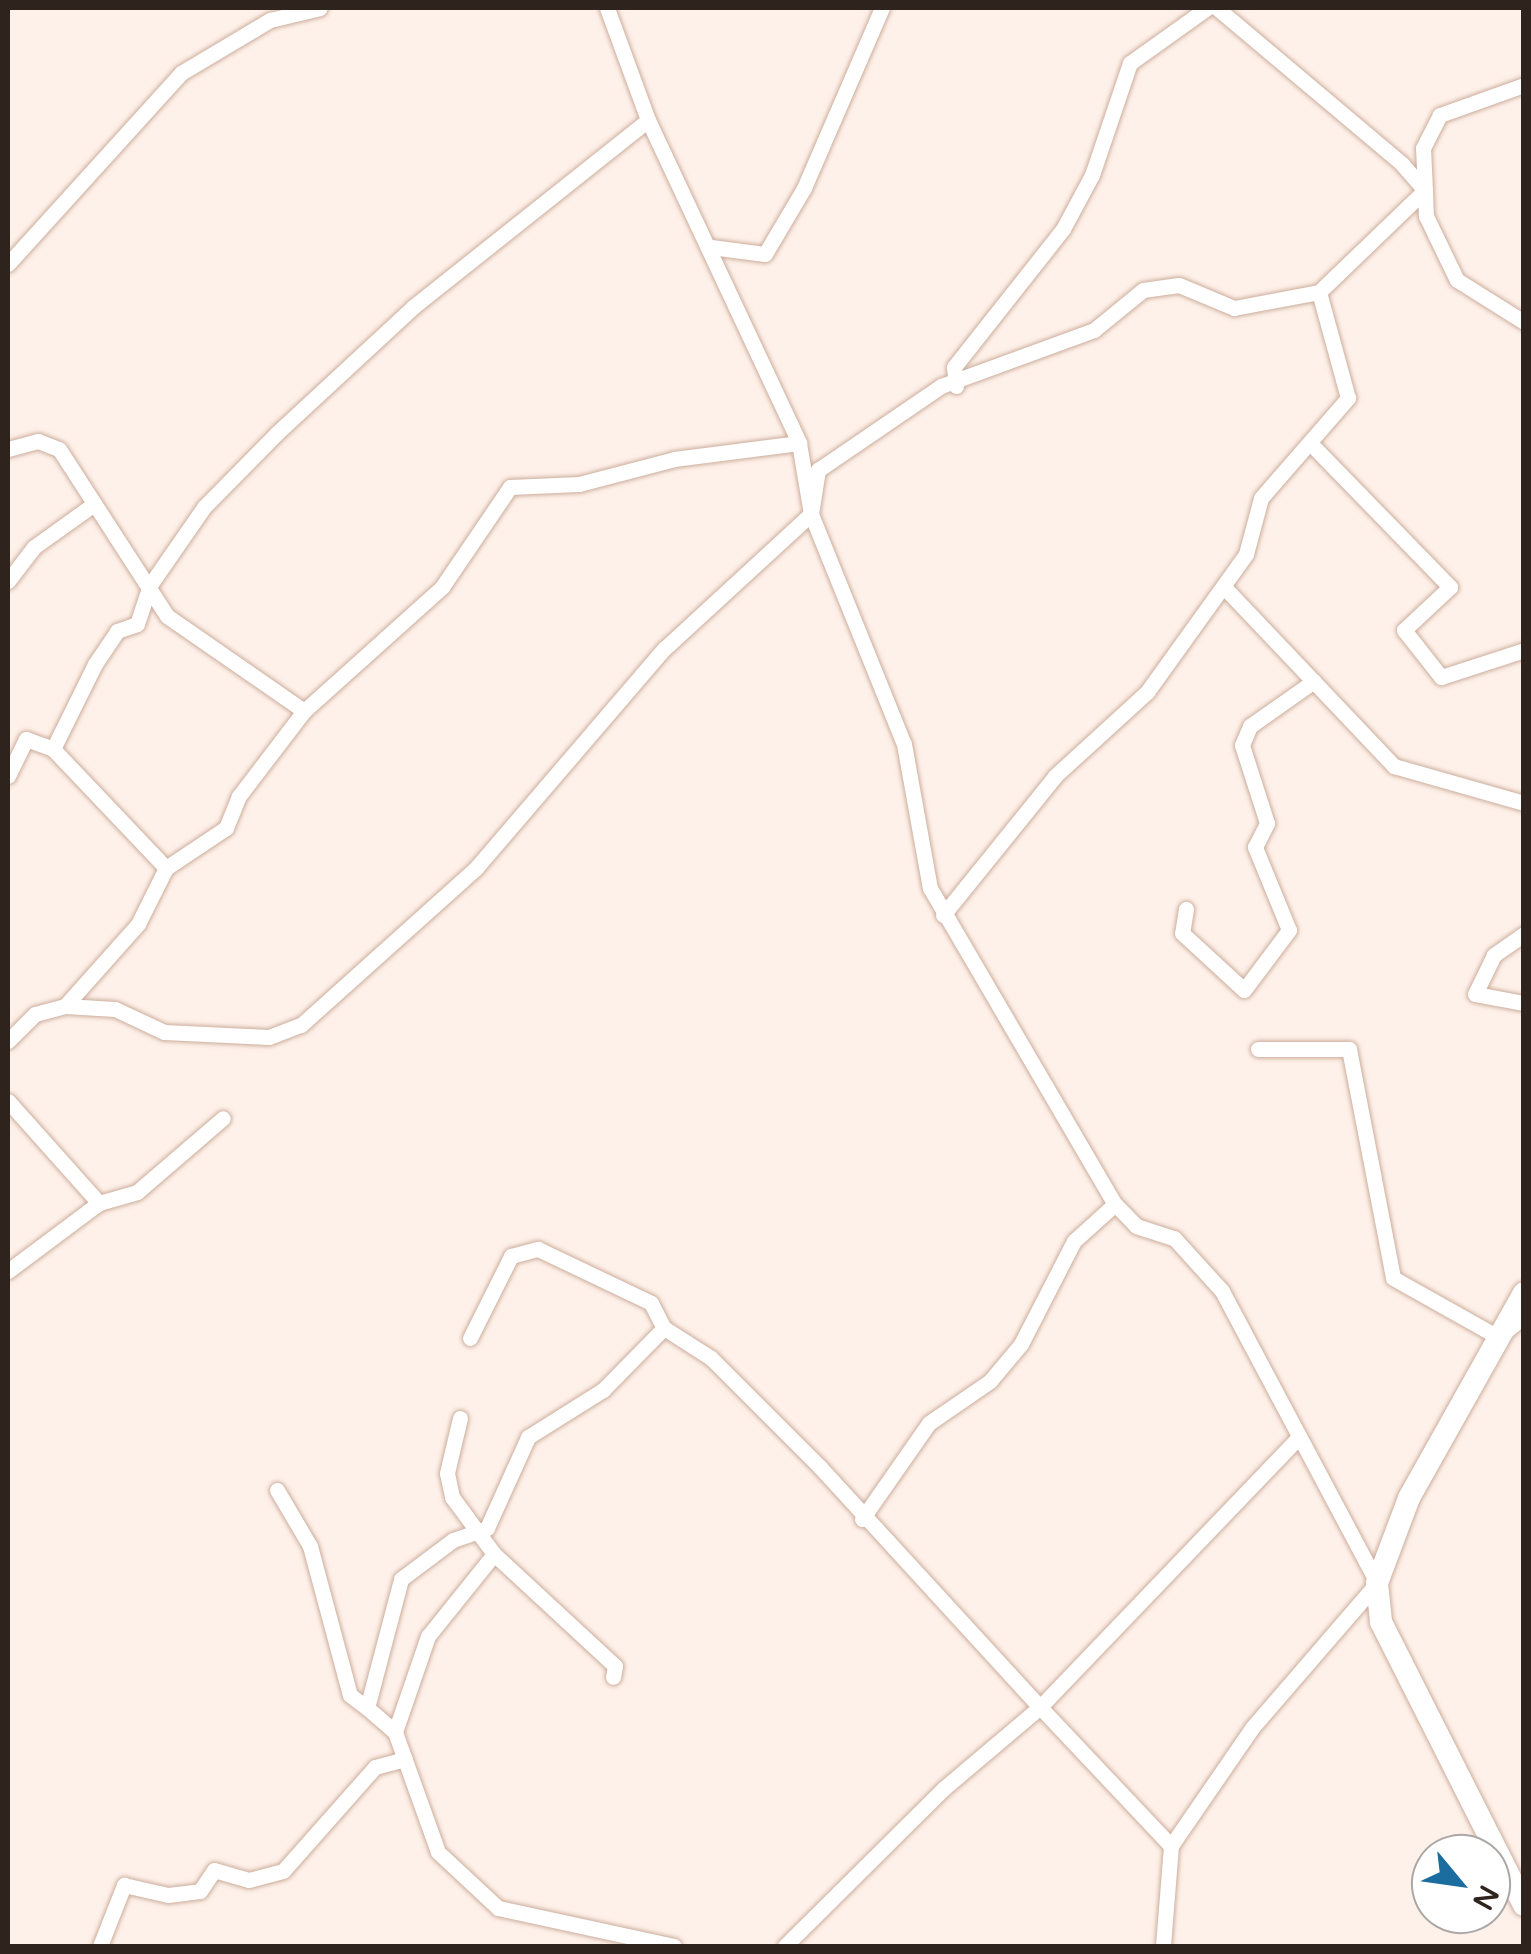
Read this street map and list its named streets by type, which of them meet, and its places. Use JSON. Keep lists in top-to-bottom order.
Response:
{
  "north": "bottom right"
}
